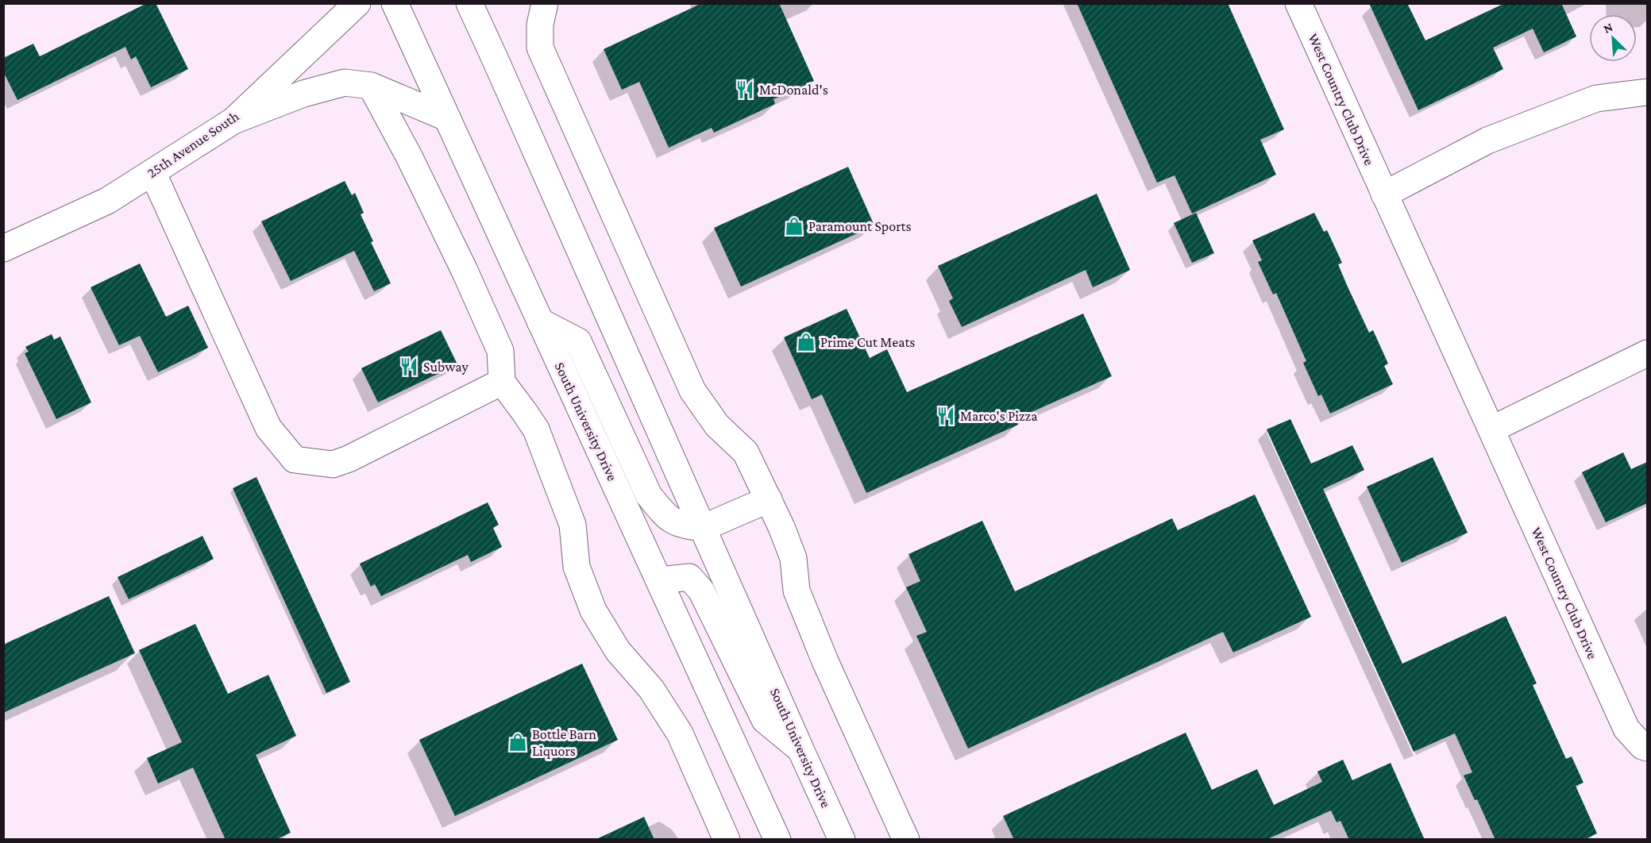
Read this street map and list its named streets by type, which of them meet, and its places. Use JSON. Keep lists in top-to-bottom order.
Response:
{
  "streets": {
    "street": ["West Country Club Drive", "25th Avenue South", "South University Drive"]
  },
  "places": {
    "restaurant": ["McDonald's", "Subway", "Marco's Pizza"],
    "shop": ["Paramount Sports", "Prime Cut Meats", "Bottle Barn Liquors"]
  },
  "north": "top left"
}
